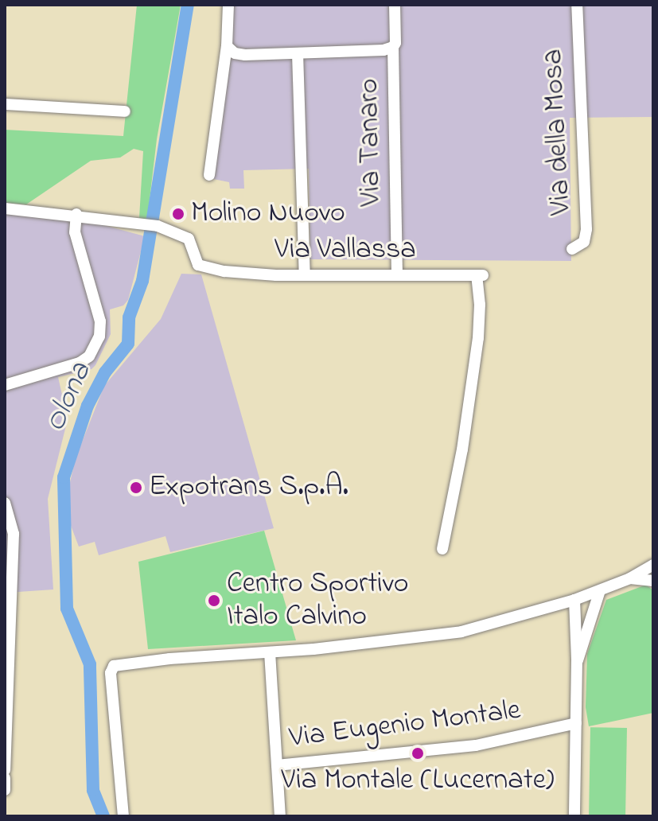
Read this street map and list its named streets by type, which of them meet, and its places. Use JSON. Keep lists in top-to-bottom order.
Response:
{
  "streets": {
    "street": [
      "Via della Mosa",
      "Via Tanaro",
      "Via Vallassa",
      "Via Eugenio Montale"
    ]
  },
  "crossings": [
    ["Via Tanaro", "Via Vallassa"]
  ],
  "water": ["Olona"],
  "places": [
    "Molino Nuovo",
    "Expotrans S.p.A.",
    "Centro Sportivo Italo Calvino",
    "Via Montale (Lucernate)"
  ]
}
